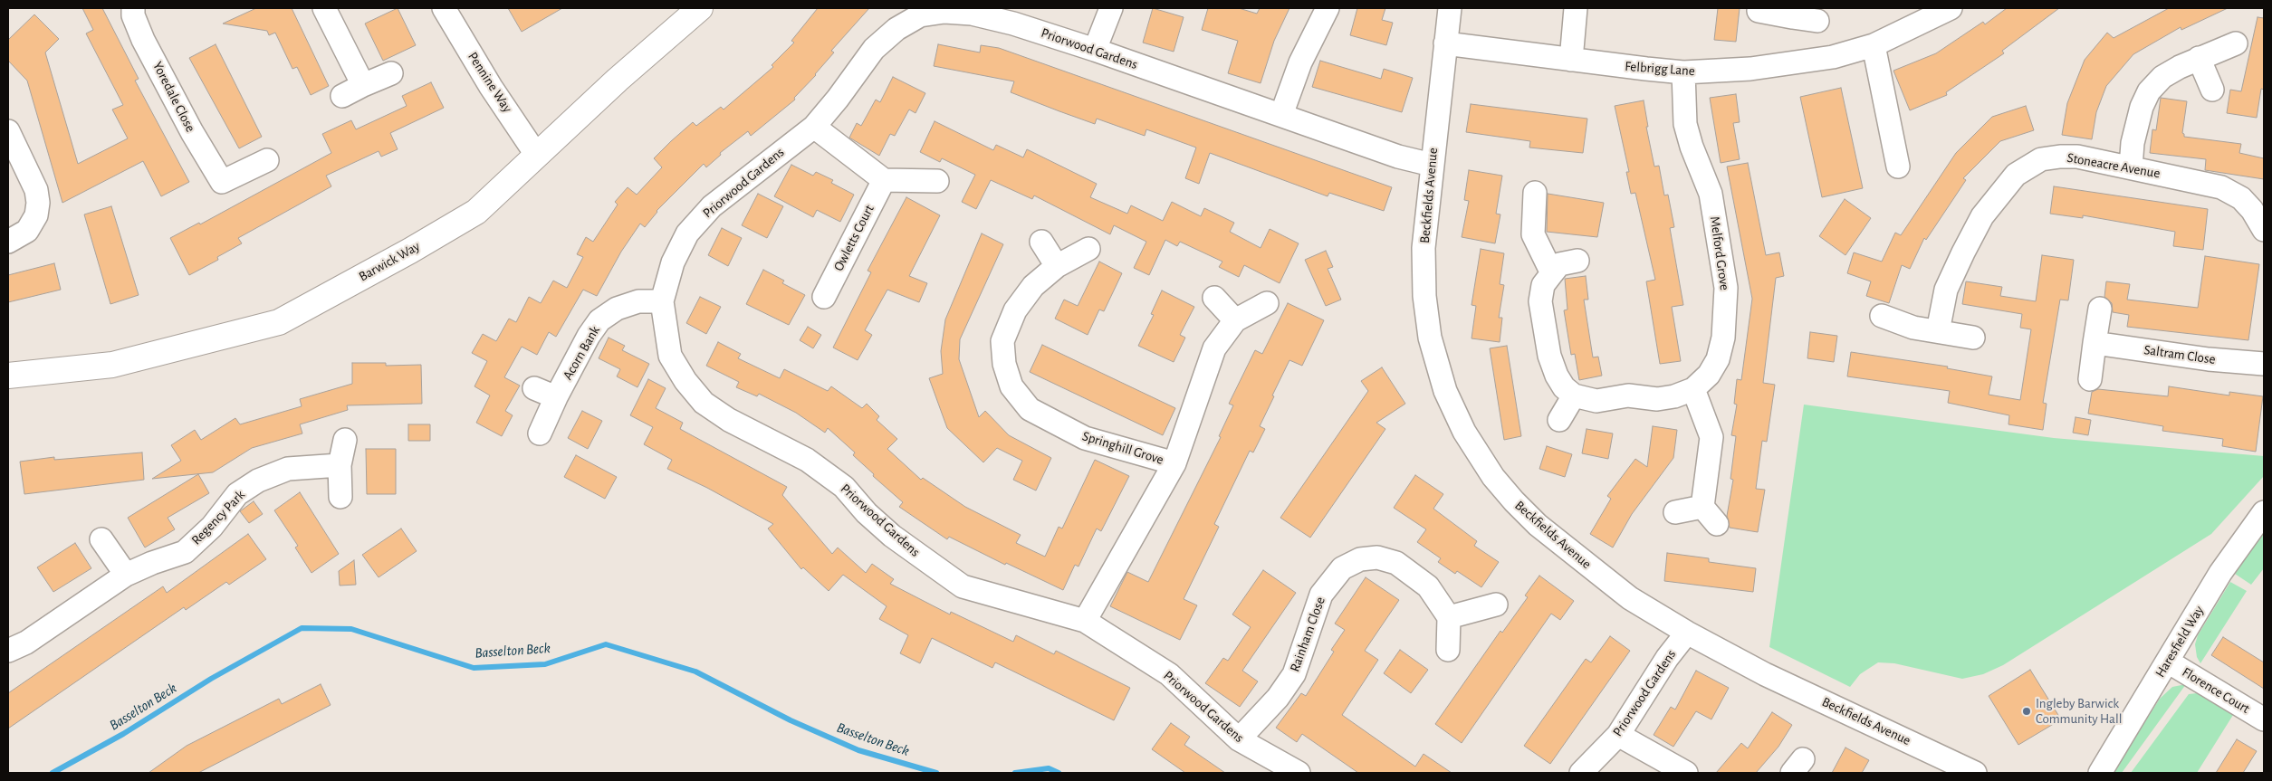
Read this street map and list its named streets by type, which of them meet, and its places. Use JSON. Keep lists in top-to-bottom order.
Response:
{
  "streets": {
    "street": [
      "Priorwood Gardens",
      "Felbrigg Lane",
      "Pennine Way",
      "Yoredale Close",
      "Stoneacre Avenue",
      "Beckfields Avenue",
      "Owletts Court",
      "Melford Grove",
      "Barwick Way",
      "Acorn Bank",
      "Saltram Close",
      "Springhill Grove",
      "Regency Park",
      "Rainham Close",
      "Haresfield Way",
      "Florence Court"
    ]
  },
  "crossings": [
    ["Priorwood Gardens", "Beckfields Avenue"],
    ["Priorwood Gardens", "Acorn Bank"],
    ["Priorwood Gardens", "Springhill Grove"],
    ["Priorwood Gardens", "Rainham Close"],
    ["Felbrigg Lane", "Beckfields Avenue"],
    ["Felbrigg Lane", "Melford Grove"],
    ["Pennine Way", "Barwick Way"],
    ["Haresfield Way", "Florence Court"]
  ],
  "water": ["Basselton Beck"],
  "places": ["Ingleby Barwick Community Hall"]
}
